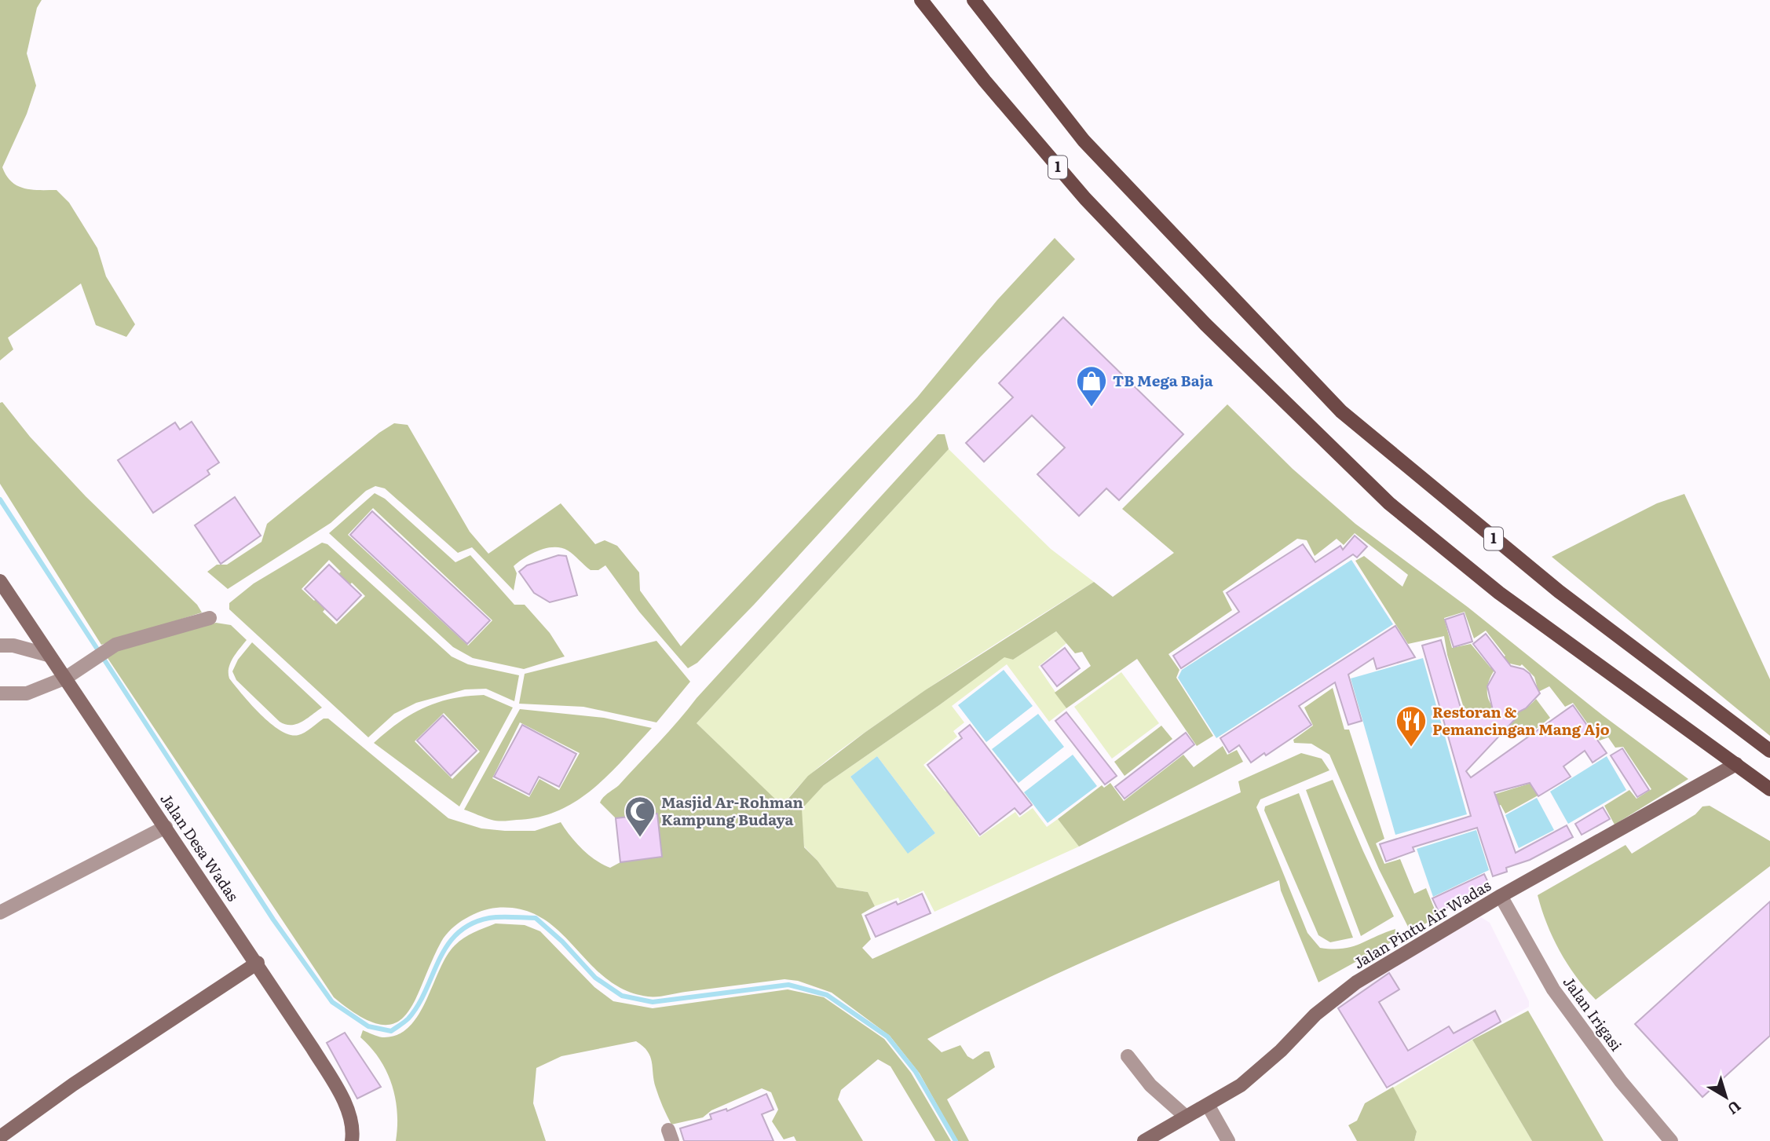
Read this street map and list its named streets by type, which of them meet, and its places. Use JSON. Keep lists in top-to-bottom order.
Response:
{
  "streets": {
    "main road": ["1", "Jalan Desa Wadas", "Jalan Pintu Air Wadas"],
    "street": ["Jalan Irigasi"]
  },
  "crossings": [
    ["1", "Jalan Pintu Air Wadas"],
    ["Jalan Pintu Air Wadas", "Jalan Irigasi"]
  ],
  "places": {
    "shop": ["TB Mega Baja"],
    "restaurant": ["Restoran & Pemancingan Mang Ajo"],
    "mosque": ["Masjid Ar-Rohman Kampung Budaya"]
  },
  "north": "bottom right"
}
